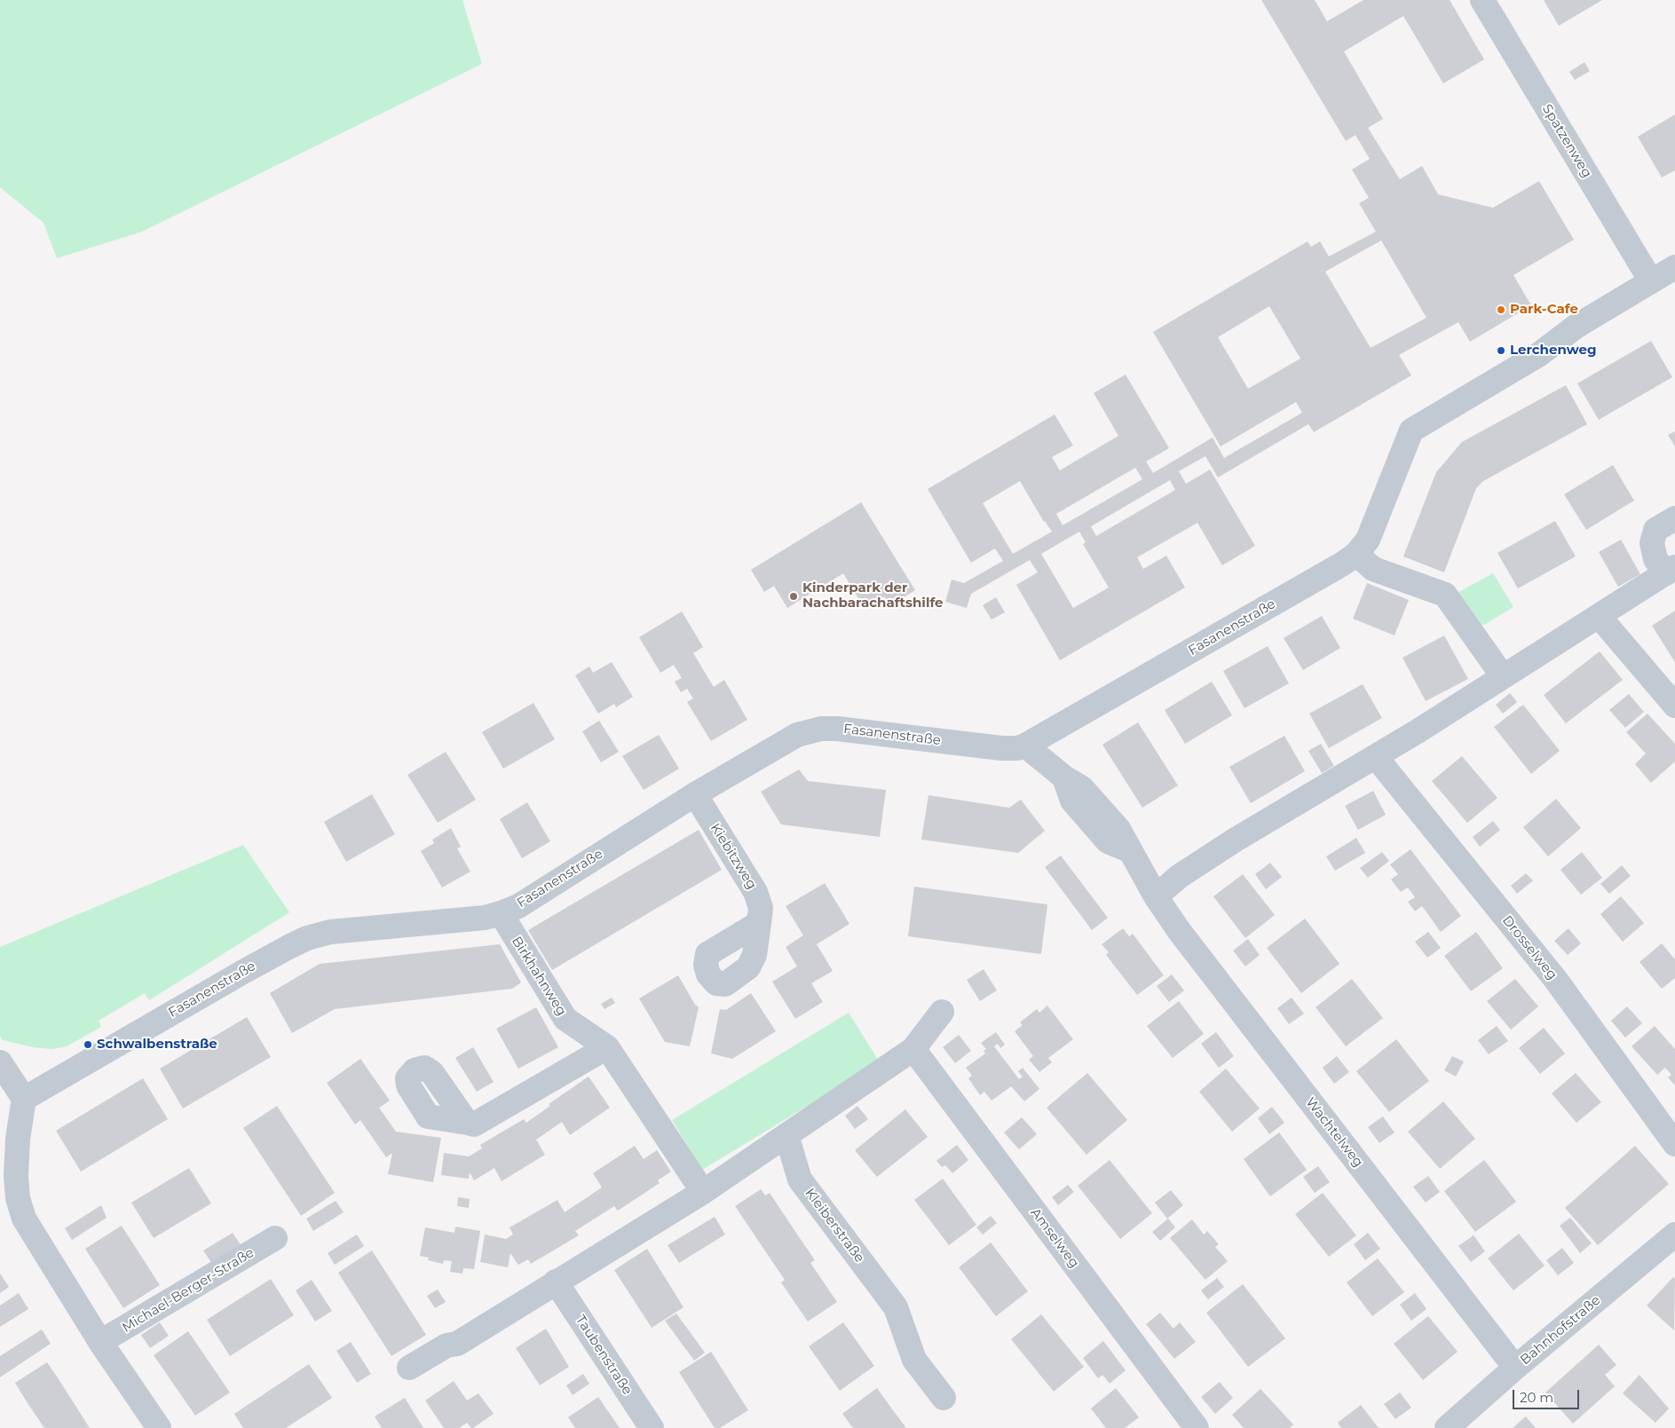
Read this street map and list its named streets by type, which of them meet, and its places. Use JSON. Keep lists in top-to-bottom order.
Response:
{
  "streets": {
    "street": [
      "Spatzenweg",
      "Fasanenstraße",
      "Kiebitzweg",
      "Drosselweg",
      "Birkhahnweg",
      "Wachtelweg",
      "Kleiberstraße",
      "Amselweg",
      "Michael-Berger-Straße",
      "Bahnhofstraße",
      "Taubenstraße"
    ]
  },
  "crossings": [
    ["Spatzenweg", "Fasanenstraße"],
    ["Fasanenstraße", "Kiebitzweg"],
    ["Fasanenstraße", "Birkhahnweg"],
    ["Fasanenstraße", "Wachtelweg"],
    ["Wachtelweg", "Bahnhofstraße"]
  ],
  "places": [
    "Park-Cafe",
    "Lerchenweg",
    "Kinderpark der Nachbarachaftshilfe",
    "Schwalbenstraße"
  ],
  "scale_bar": "20 m"
}
